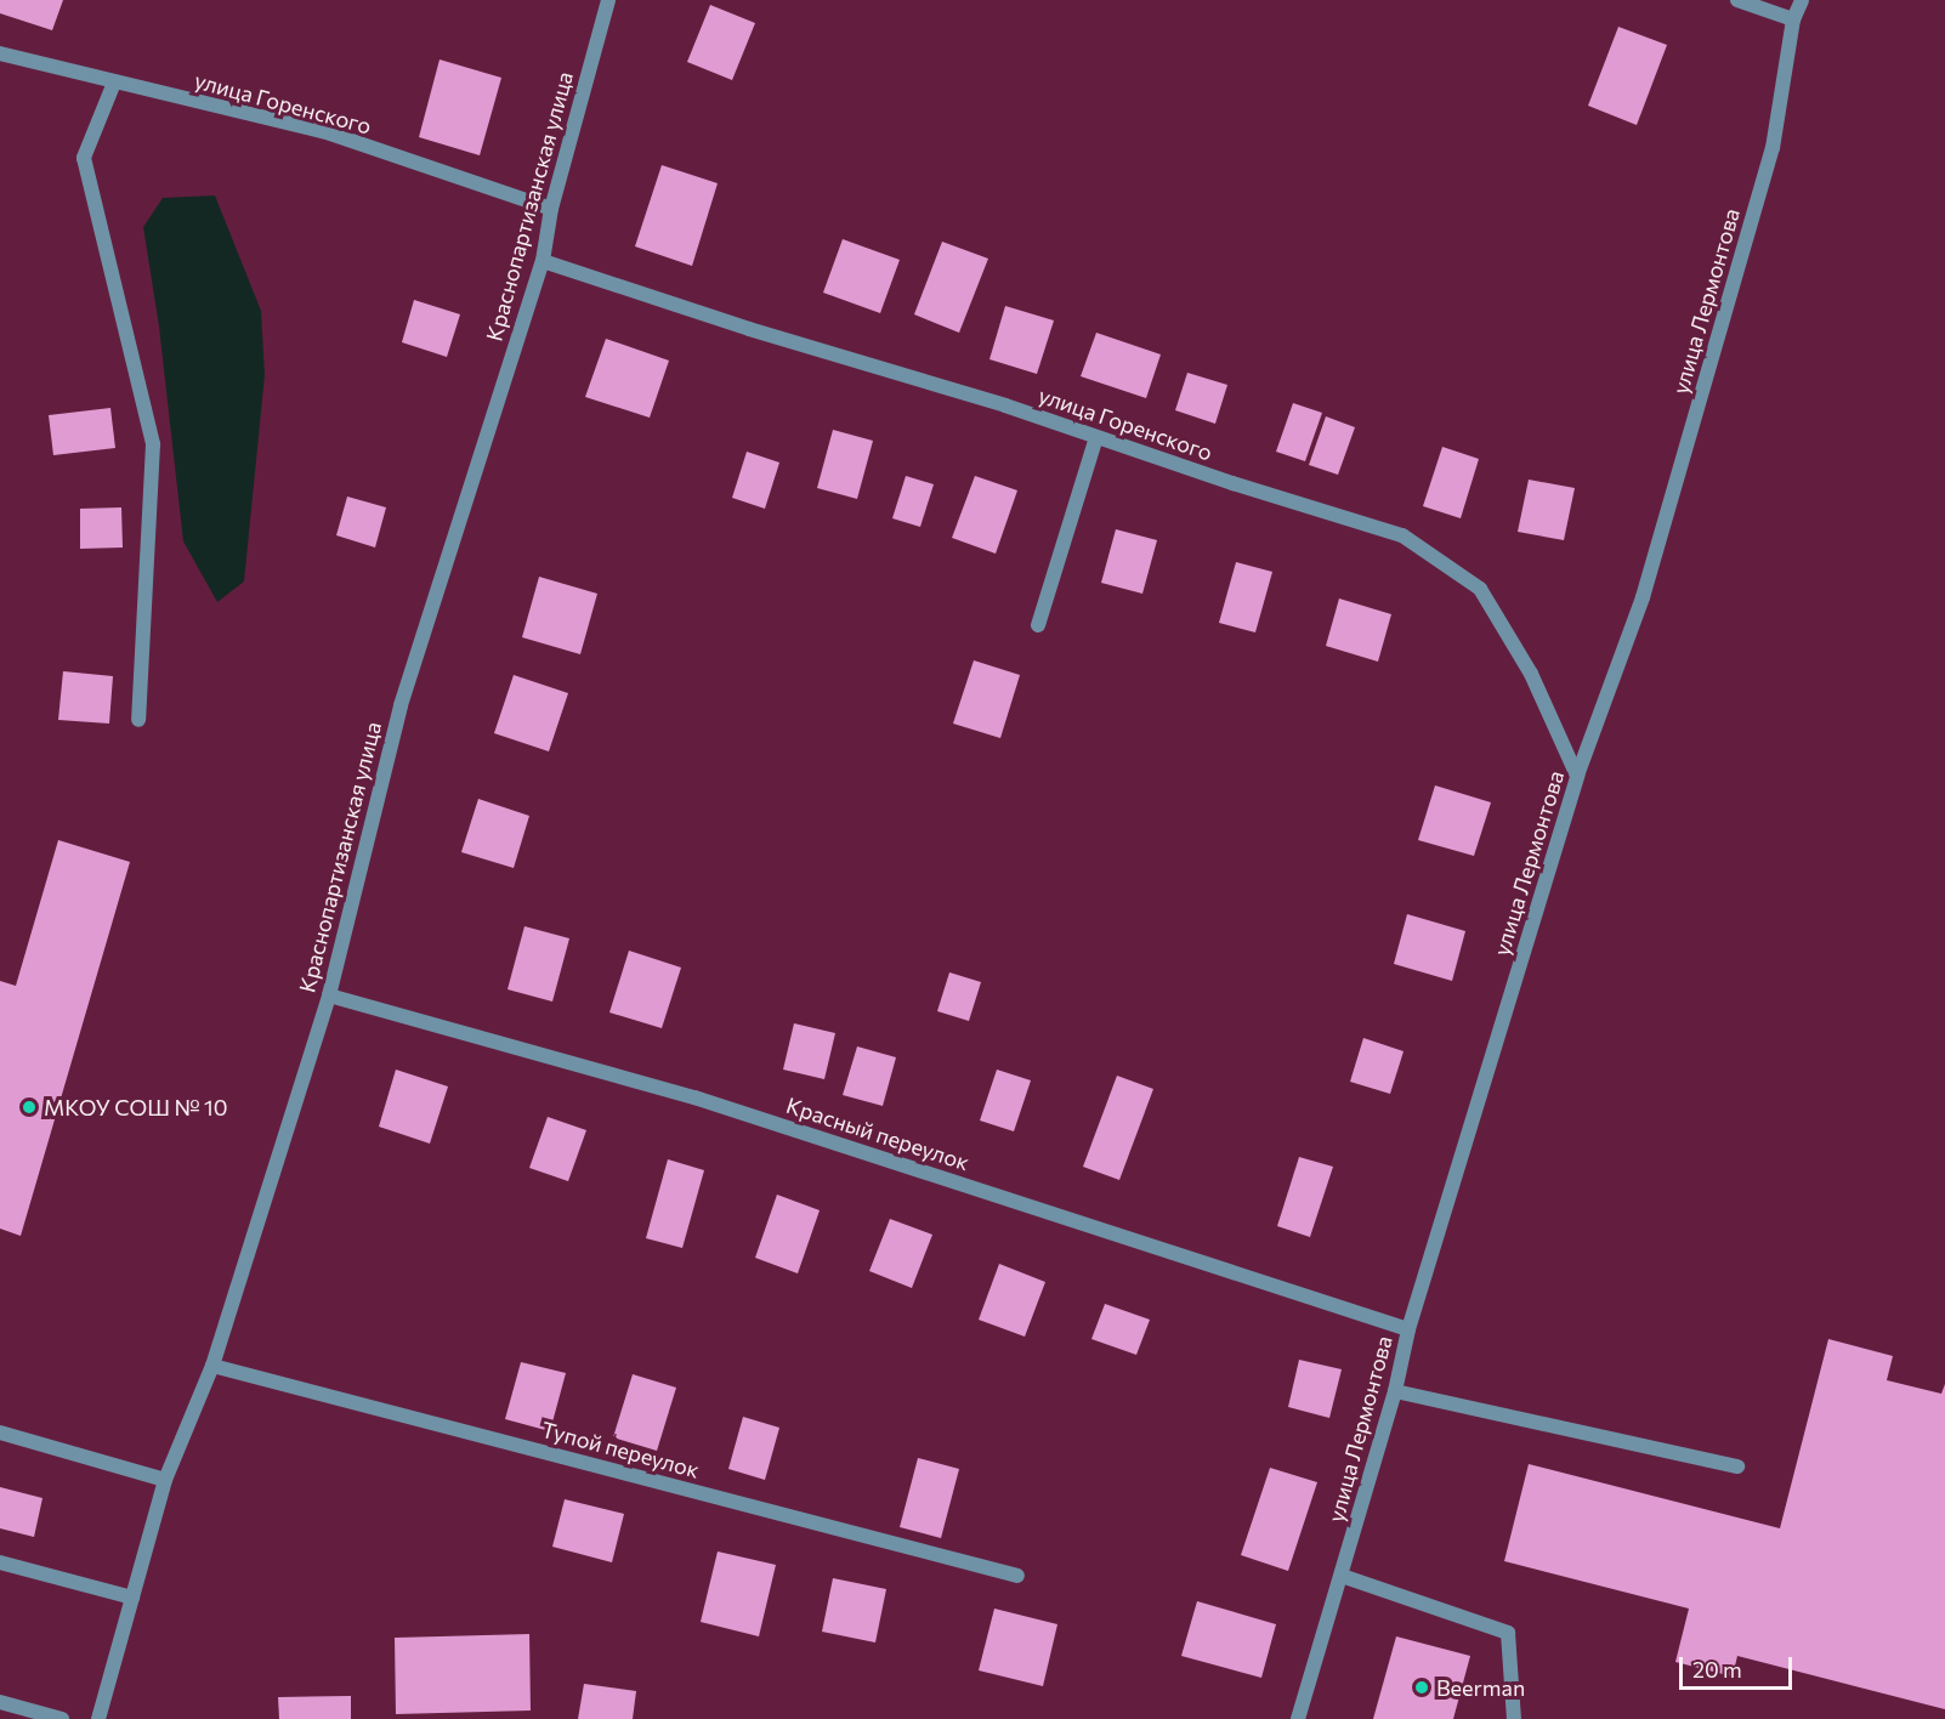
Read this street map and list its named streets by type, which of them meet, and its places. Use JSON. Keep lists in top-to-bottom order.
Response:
{
  "streets": {
    "street": [
      "улица Горенского",
      "Краснопартизанская улица",
      "улица Лермонтова",
      "Красный переулок",
      "Тупой переулок"
    ]
  },
  "crossings": [
    ["улица Горенского", "Краснопартизанская улица"],
    ["улица Горенского", "улица Лермонтова"],
    ["Краснопартизанская улица", "Красный переулок"],
    ["Краснопартизанская улица", "Тупой переулок"],
    ["улица Лермонтова", "Красный переулок"]
  ],
  "places": ["МКОУ СОШ № 10", "Beerman"],
  "scale_bar": "20 m"
}
